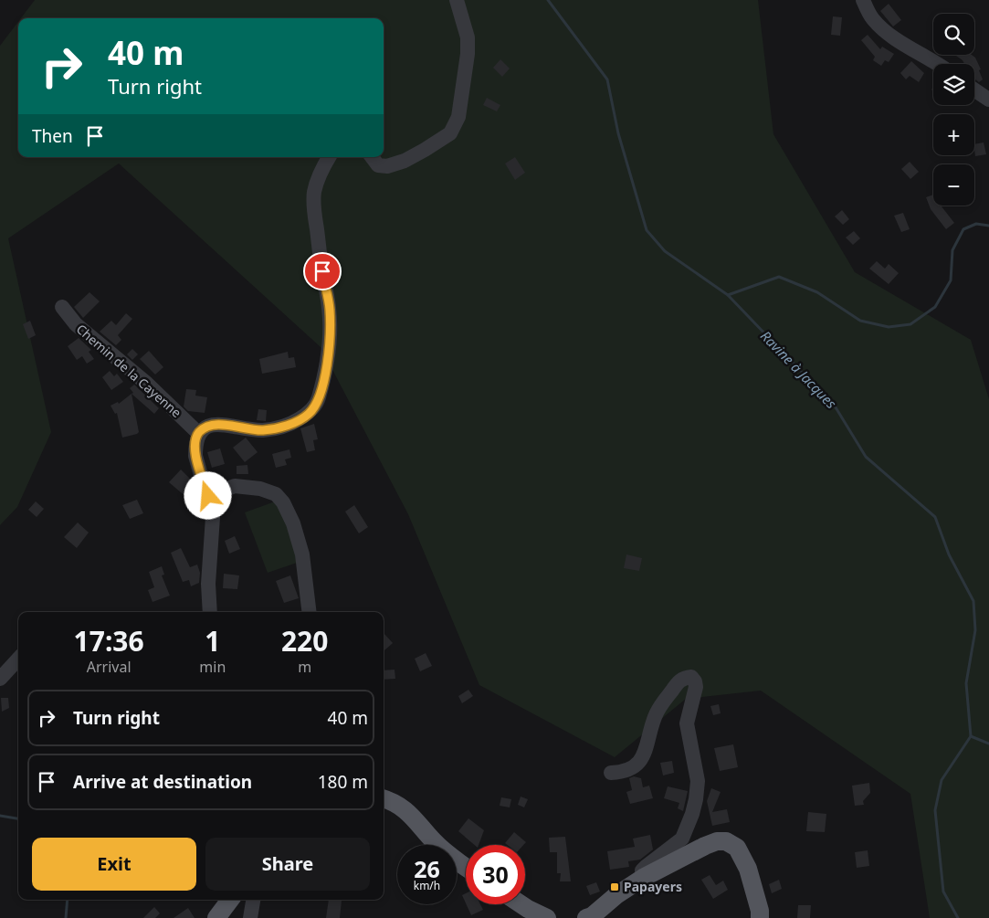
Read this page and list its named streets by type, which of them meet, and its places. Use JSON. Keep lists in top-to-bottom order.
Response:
{
  "streets": {
    "street": ["Chemin de la Cayenne"]
  },
  "water": ["Ravine à Jacques"],
  "places": {
    "transit": ["Papayers"]
  },
  "page": {
    "map_buttons": ["+", "−"],
    "turn": ["40 m", "Turn right"],
    "then": "Then",
    "eta": [
      "17:36",
      "Arrival",
      "1",
      "min",
      "220",
      "m"
    ],
    "list": [
      {
        "name": "Turn right",
        "value": "40 m"
      },
      {
        "name": "Arrive at destination",
        "value": "180 m"
      }
    ],
    "buttons": ["Exit", "Share"],
    "speed": "26 km/h",
    "limit": "30"
  }
}
